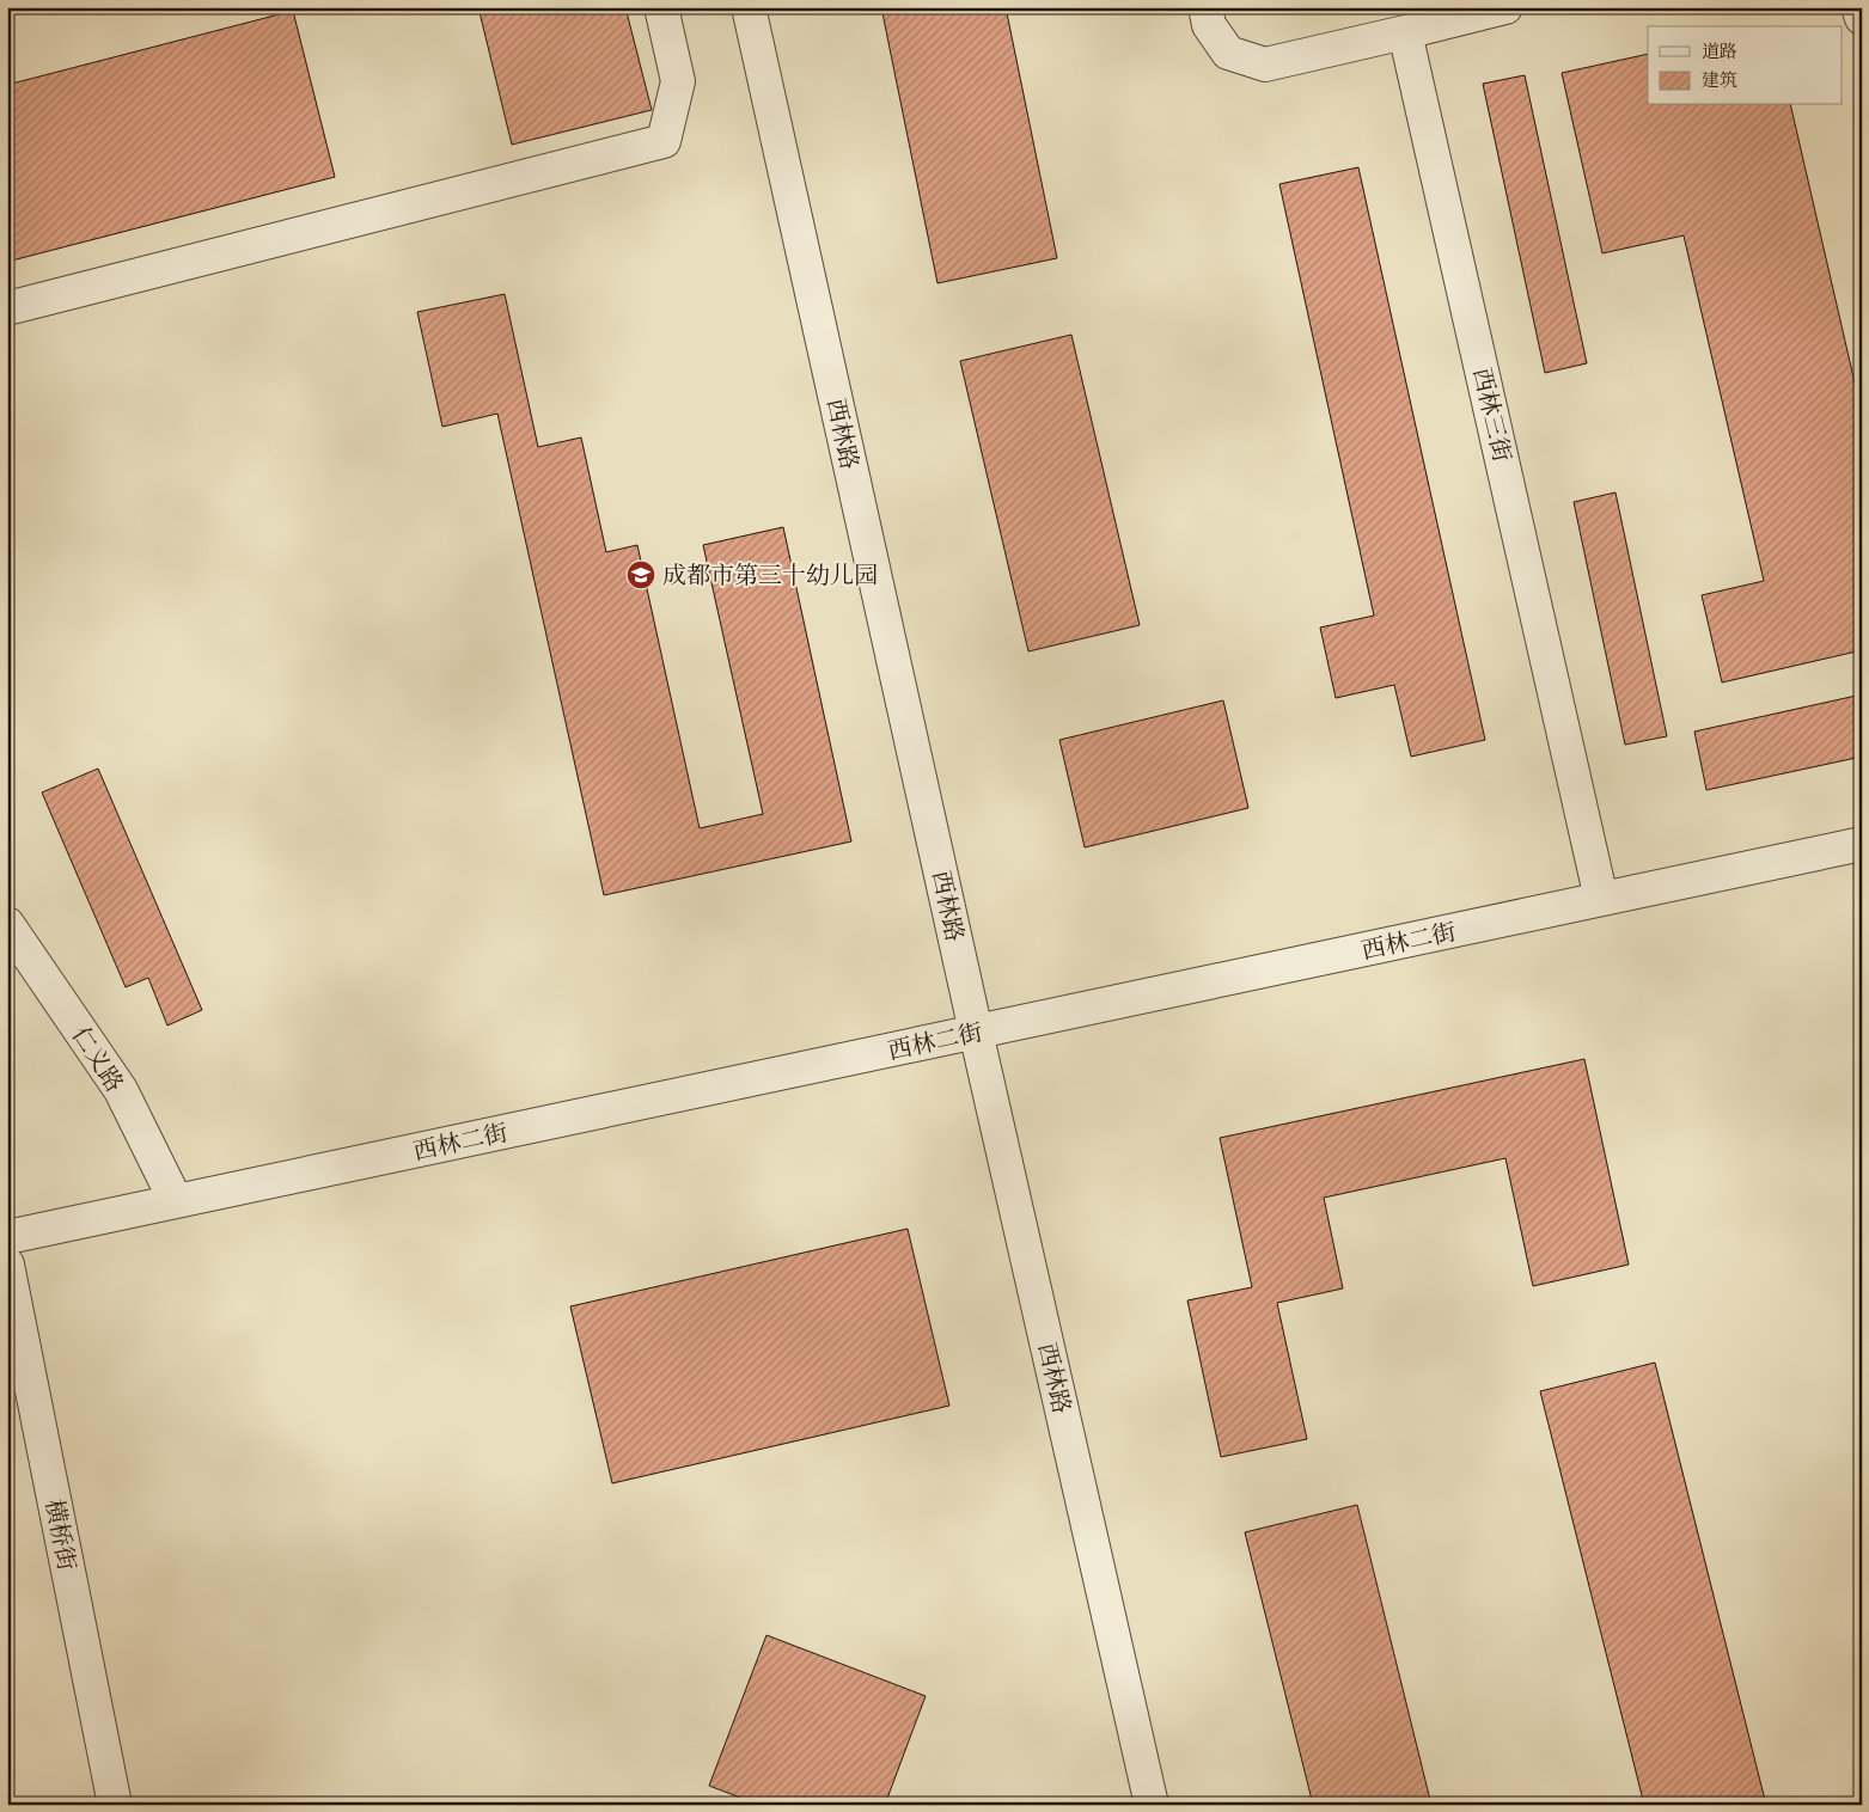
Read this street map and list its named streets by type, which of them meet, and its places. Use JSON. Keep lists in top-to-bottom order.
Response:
{
  "streets": {
    "street": [
      "西林三街",
      "西林路",
      "西林二街",
      "仁义路",
      "横桥街"
    ]
  },
  "crossings": [
    ["西林三街", "西林二街"],
    ["西林路", "西林二街"],
    ["西林二街", "仁义路"]
  ],
  "places": {
    "school or university": ["成都市第三十幼儿园"]
  },
  "legend": ["道路", "建筑"]
}
